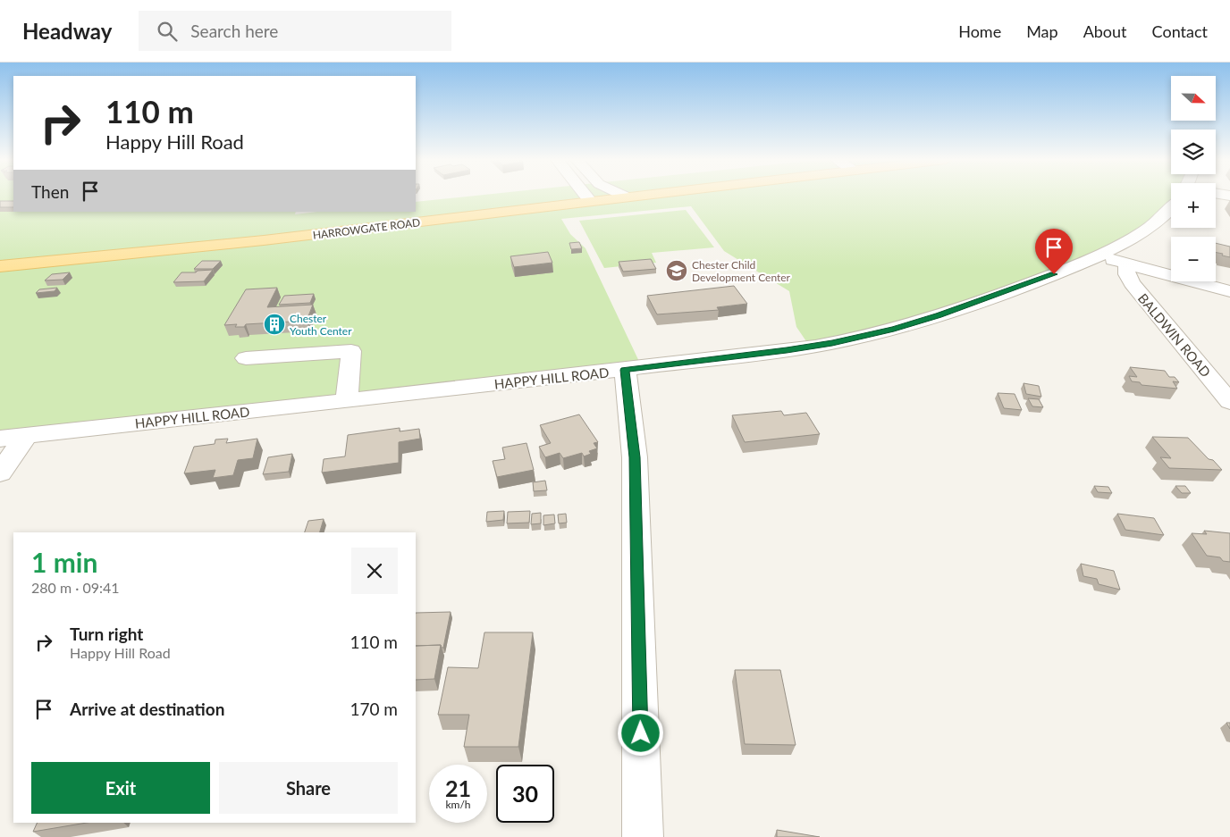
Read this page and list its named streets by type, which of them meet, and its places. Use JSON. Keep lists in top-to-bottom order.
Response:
{
  "streets": {
    "main road": ["HARROWGATE ROAD"],
    "street": ["BALDWIN ROAD", "HAPPY HILL ROAD"]
  },
  "places": {
    "school or university": ["Chester Child Development Center"],
    "building": ["Chester Youth Center"]
  },
  "north": "right",
  "page": {
    "header": "Headway",
    "search": "Search here",
    "nav": [
      "Home",
      "Map",
      "About",
      "Contact"
    ],
    "map_buttons": ["+", "−"],
    "turn": ["110 m", "Happy Hill Road"],
    "then": "Then",
    "heading": ["1 min", "280 m · 09:41"],
    "list": [
      {
        "name": "Turn right",
        "note": "Happy Hill Road",
        "value": "110 m"
      },
      {
        "name": "Arrive at destination",
        "value": "170 m"
      }
    ],
    "buttons": ["Exit", "Share"],
    "speed": "21 km/h",
    "limit": "30"
  }
}
